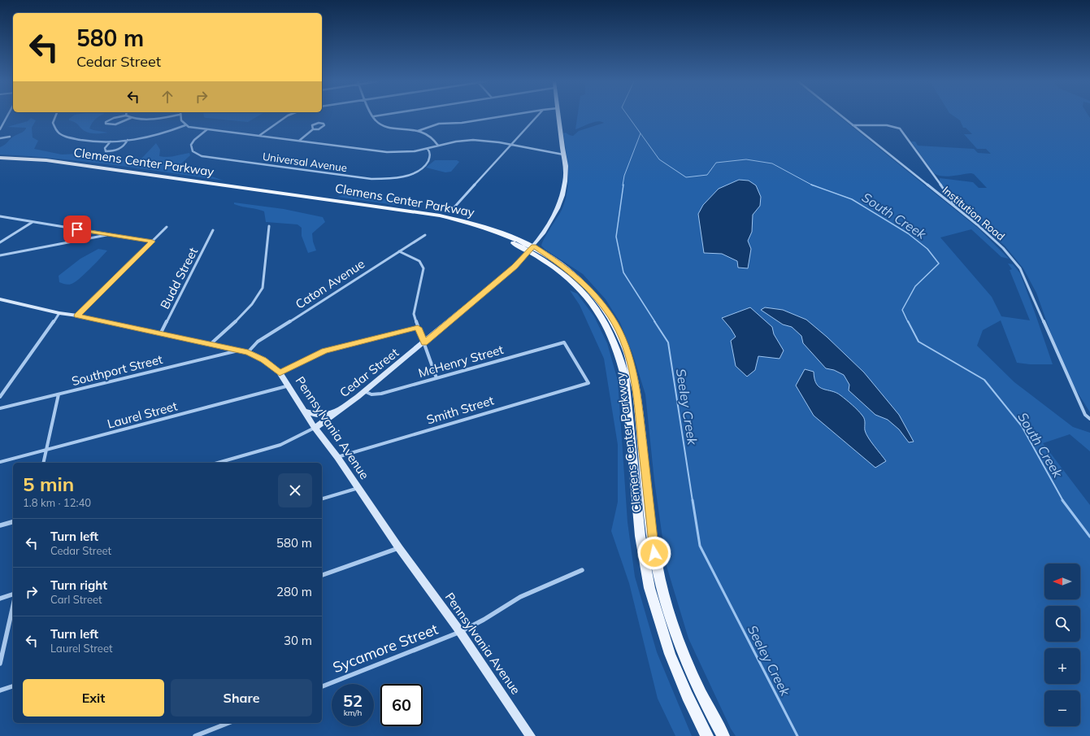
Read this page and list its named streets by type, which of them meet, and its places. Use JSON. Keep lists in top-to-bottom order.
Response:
{
  "streets": {
    "main road": ["Clemens Center Parkway", "Cedar Street", "Pennsylvania Avenue"],
    "street": [
      "Universal Avenue",
      "Institution Road",
      "Budd Street",
      "Caton Avenue",
      "McHenry Street",
      "Southport Street",
      "Smith Street",
      "Laurel Street",
      "Sycamore Street"
    ]
  },
  "crossings": [
    ["Clemens Center Parkway", "Cedar Street"],
    ["Budd Street", "Pennsylvania Avenue"],
    ["Caton Avenue", "Pennsylvania Avenue"],
    ["McHenry Street", "Cedar Street"],
    ["McHenry Street", "Smith Street"],
    ["Southport Street", "Pennsylvania Avenue"],
    ["Cedar Street", "Pennsylvania Avenue"],
    ["Smith Street", "Pennsylvania Avenue"],
    ["Laurel Street", "Pennsylvania Avenue"],
    ["Pennsylvania Avenue", "Sycamore Street"]
  ],
  "water": ["South Creek", "Seeley Creek"],
  "north": "left",
  "page": {
    "turn": ["580 m", "Cedar Street"],
    "heading": ["5 min", "1.8 km · 12:40"],
    "list": [
      {
        "name": "Turn left",
        "note": "Cedar Street",
        "value": "580 m"
      },
      {
        "name": "Turn right",
        "note": "Carl Street",
        "value": "280 m"
      },
      {
        "name": "Turn left",
        "note": "Laurel Street",
        "value": "30 m"
      }
    ],
    "map_buttons": ["+", "−"],
    "buttons": ["Exit", "Share"],
    "speed": "52 km/h",
    "limit": "60"
  }
}
